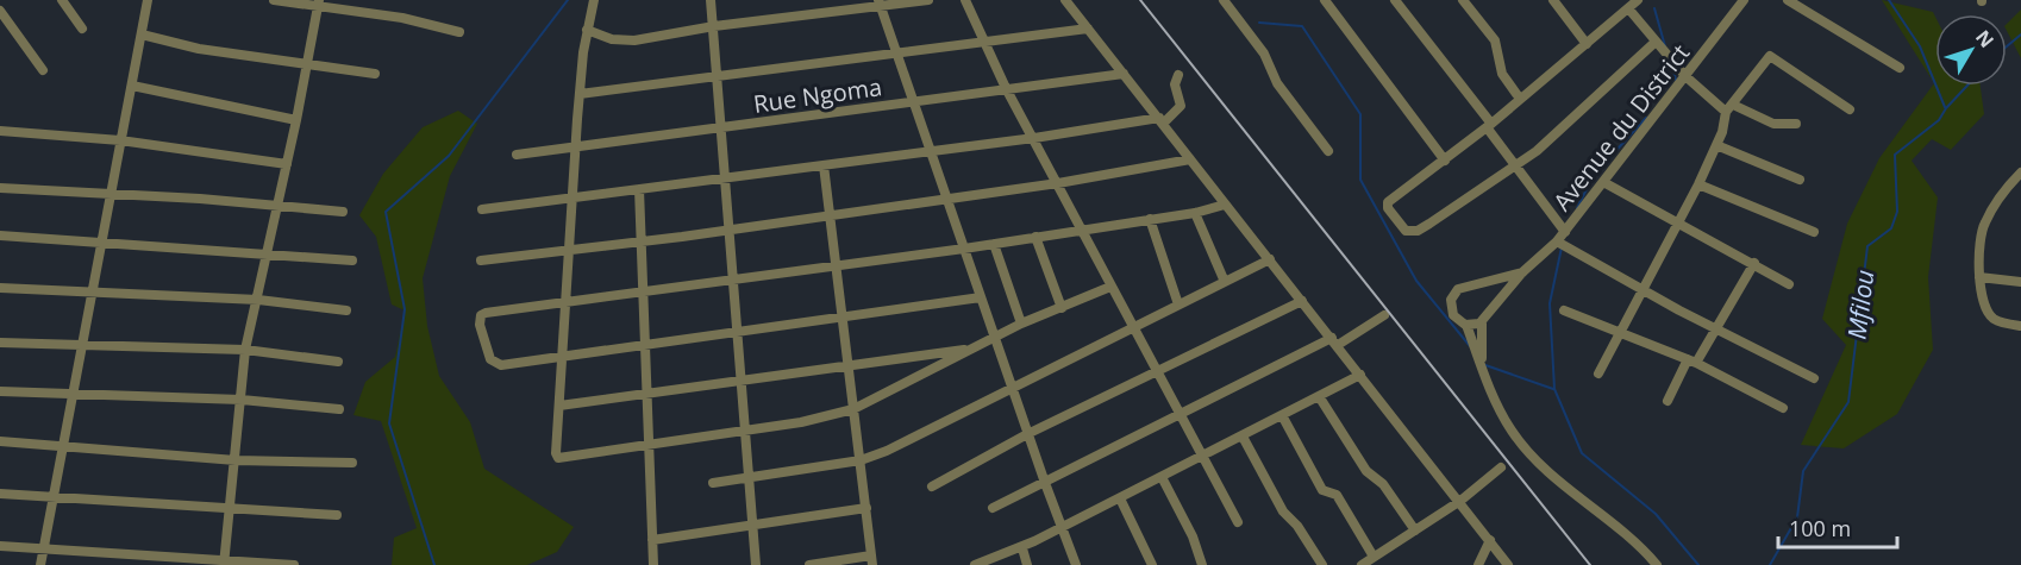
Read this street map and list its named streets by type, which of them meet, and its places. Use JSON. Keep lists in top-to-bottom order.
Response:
{
  "streets": {
    "street": ["Rue Ngoma", "Avenue du District"]
  },
  "water": ["Mfilou"],
  "scale_bar": "100 m",
  "north": "top right"
}
